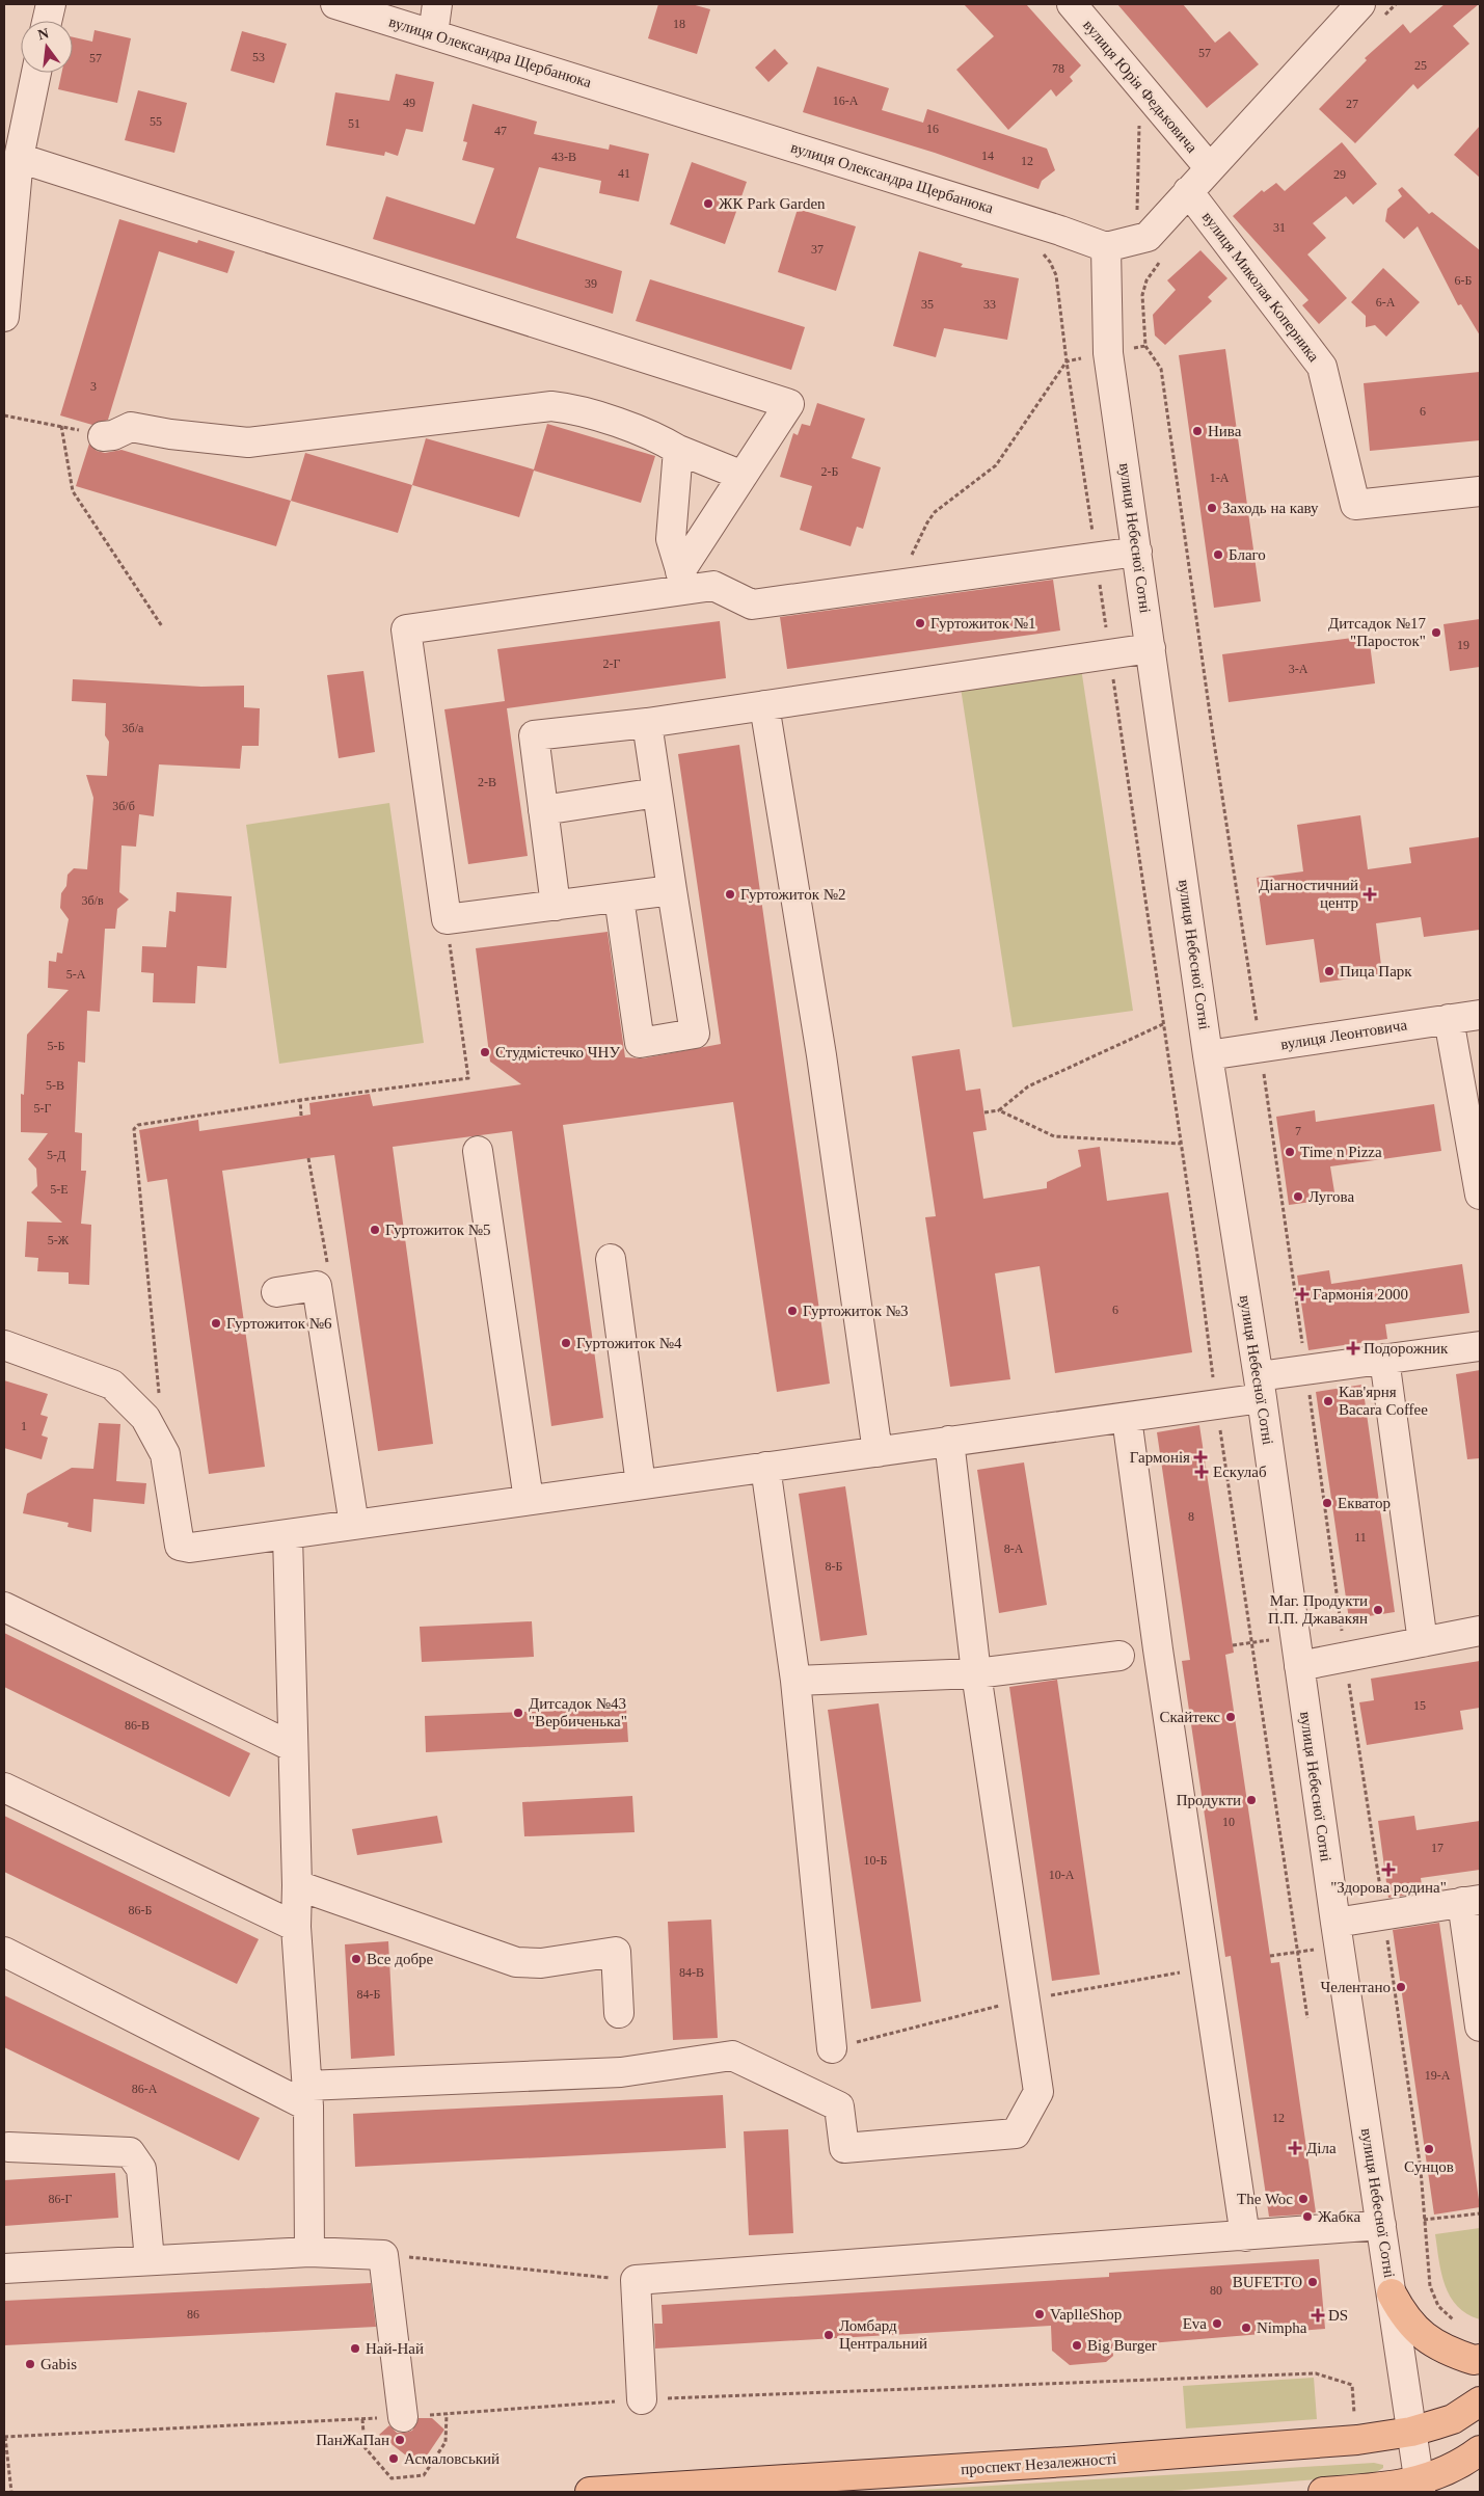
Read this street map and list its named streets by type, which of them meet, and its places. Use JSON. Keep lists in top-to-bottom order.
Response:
{
  "streets": {
    "main road": ["проспект Незалежності"],
    "street": [
      "вулиця Олександра Щербанюка",
      "вулиця Юрія Федьковича",
      "вулиця Миколая Коперника",
      "вулиця Небесної Сотні",
      "вулиця Леонтовича"
    ]
  },
  "crossings": [
    ["вулиця Олександра Щербанюка", "вулиця Небесної Сотні"],
    ["вулиця Небесної Сотні", "вулиця Леонтовича"],
    ["вулиця Небесної Сотні", "проспект Незалежності"]
  ],
  "places": {
    "other": [
      "ЖК Park Garden",
      "Нива",
      "Заходь на каву",
      "Благо",
      "Гуртожиток №1",
      "Дитсадок №17 \"Паросток\"",
      "Гуртожиток №2",
      "Пица Парк",
      "Студмістечко ЧНУ",
      "Time n Pizza",
      "Лугова",
      "Гуртожиток №5",
      "Гуртожиток №3",
      "Гуртожиток №6",
      "Гуртожиток №4",
      "Кав'ярня Bacara Coffee",
      "Екватор",
      "Маг. Продукти П.П. Джавакян",
      "Дитсадок №43 \"Вербиченька\"",
      "Скайтекс",
      "Продукти",
      "Все добре",
      "Челентано",
      "Сунцов",
      "The Woc",
      "Жабка",
      "BUFETTO",
      "VaplleShop",
      "Eva",
      "Nimpha",
      "Ломбард Центральний",
      "Big Burger",
      "Най-Най",
      "Gabis",
      "ПанЖаПан",
      "Асмаловський"
    ],
    "health": [
      "Діагностичний центр",
      "Гармонія 2000",
      "Подорожник",
      "Гармонія",
      "Ескулаб",
      "\"Здорова родина\"",
      "Діла",
      "DS"
    ]
  },
  "house_numbers": [
    "18",
    "57",
    "53",
    "57",
    "25",
    "78",
    "16-А",
    "49",
    "27",
    "55",
    "51",
    "16",
    "47",
    "14",
    "43-В",
    "12",
    "41",
    "29",
    "31",
    "37",
    "6-Б",
    "39",
    "6-А",
    "35",
    "33",
    "3",
    "6",
    "2-Б",
    "1-А",
    "19",
    "2-Г",
    "3-А",
    "3б/а",
    "2-В",
    "3б/б",
    "3б/в",
    "5-А",
    "5-Б",
    "5-В",
    "5-Г",
    "7",
    "5-Д",
    "5-Е",
    "5-Ж",
    "6",
    "1",
    "8",
    "11",
    "8-А",
    "8-Б",
    "15",
    "86-В",
    "10",
    "17",
    "10-Б",
    "10-А",
    "86-Б",
    "84-В",
    "84-Б",
    "19-А",
    "86-А",
    "12",
    "86-Г",
    "80",
    "86"
  ],
  "north": "top"
}
